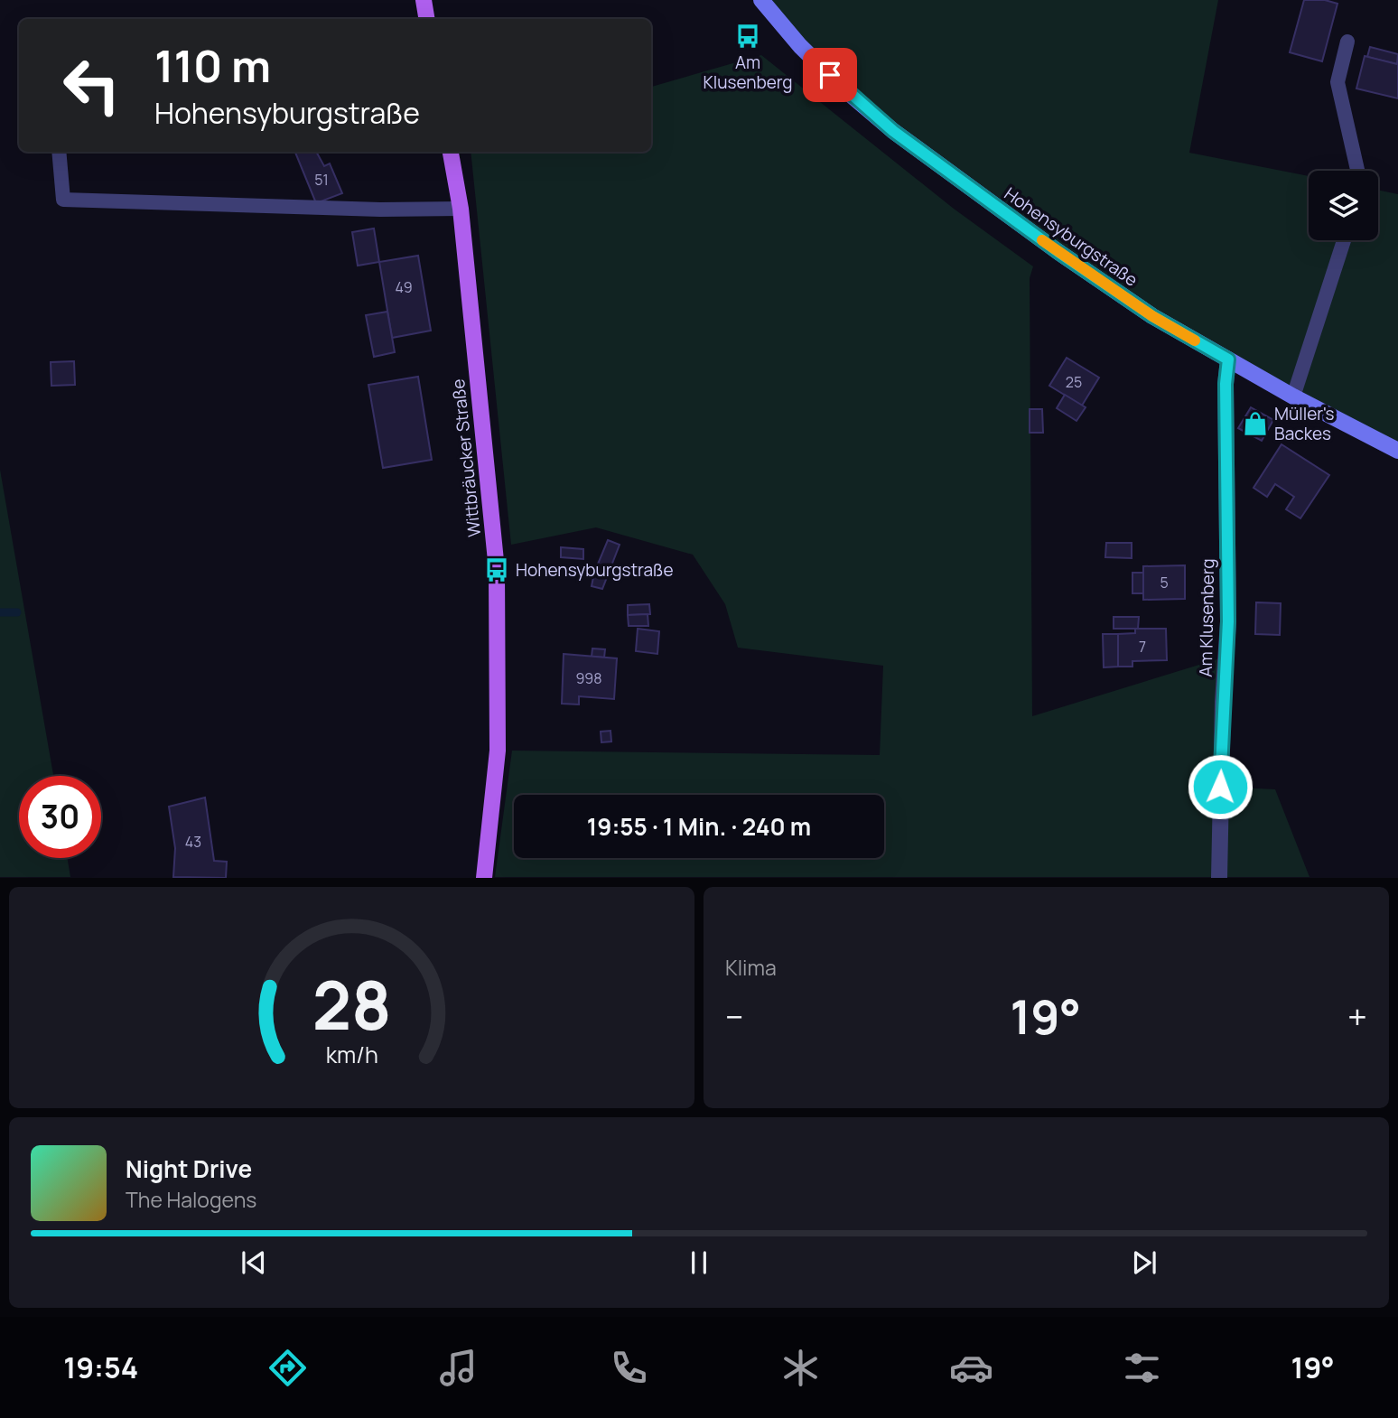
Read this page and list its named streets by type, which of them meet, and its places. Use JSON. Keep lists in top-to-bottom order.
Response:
{
  "streets": {
    "main road": ["Hohensyburgstraße", "Wittbräucker Straße"],
    "street": ["Am Klusenberg"]
  },
  "crossings": [
    ["Hohensyburgstraße", "Am Klusenberg"]
  ],
  "places": {
    "bus stop": ["Am Klusenberg", "Hohensyburgstraße"],
    "shop": ["Müller's Backes"]
  },
  "house_numbers": [
    "51",
    "49",
    "25",
    "5",
    "7",
    "998",
    "43"
  ],
  "page": {
    "turn": ["110 m", "Hohensyburgstraße"],
    "limit": "30",
    "trip": "19:55 · 1 Min. · 240 m",
    "tile": "Klima",
    "heat": ["−", "19°", "+"],
    "song": ["Night Drive", "The Halogens"],
    "tabs": ["19:54", "19°"],
    "gauge": ["28", "km/h"]
  }
}
